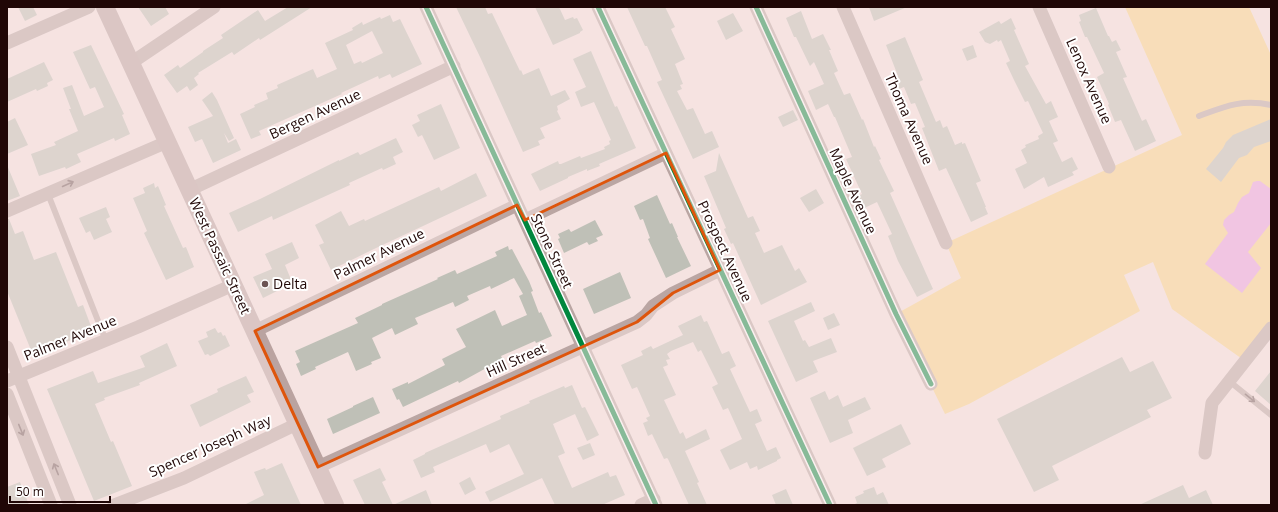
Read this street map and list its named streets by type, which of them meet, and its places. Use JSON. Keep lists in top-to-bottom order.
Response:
{
  "streets": {
    "main road": ["West Passaic Street"],
    "street": [
      "Lenox Avenue",
      "Bergen Avenue",
      "Thoma Avenue",
      "Maple Avenue",
      "Stone Street",
      "Prospect Avenue",
      "Palmer Avenue",
      "Hill Street",
      "Spencer Joseph Way"
    ]
  },
  "crossings": [
    ["Bergen Avenue", "Stone Street"],
    ["Bergen Avenue", "West Passaic Street"],
    ["Stone Street", "Palmer Avenue"],
    ["Stone Street", "Hill Street"],
    ["Prospect Avenue", "Hill Street"],
    ["Palmer Avenue", "West Passaic Street"],
    ["West Passaic Street", "Hill Street"],
    ["West Passaic Street", "Spencer Joseph Way"]
  ],
  "places": ["Delta"],
  "scale_bar": "50 m"
}
